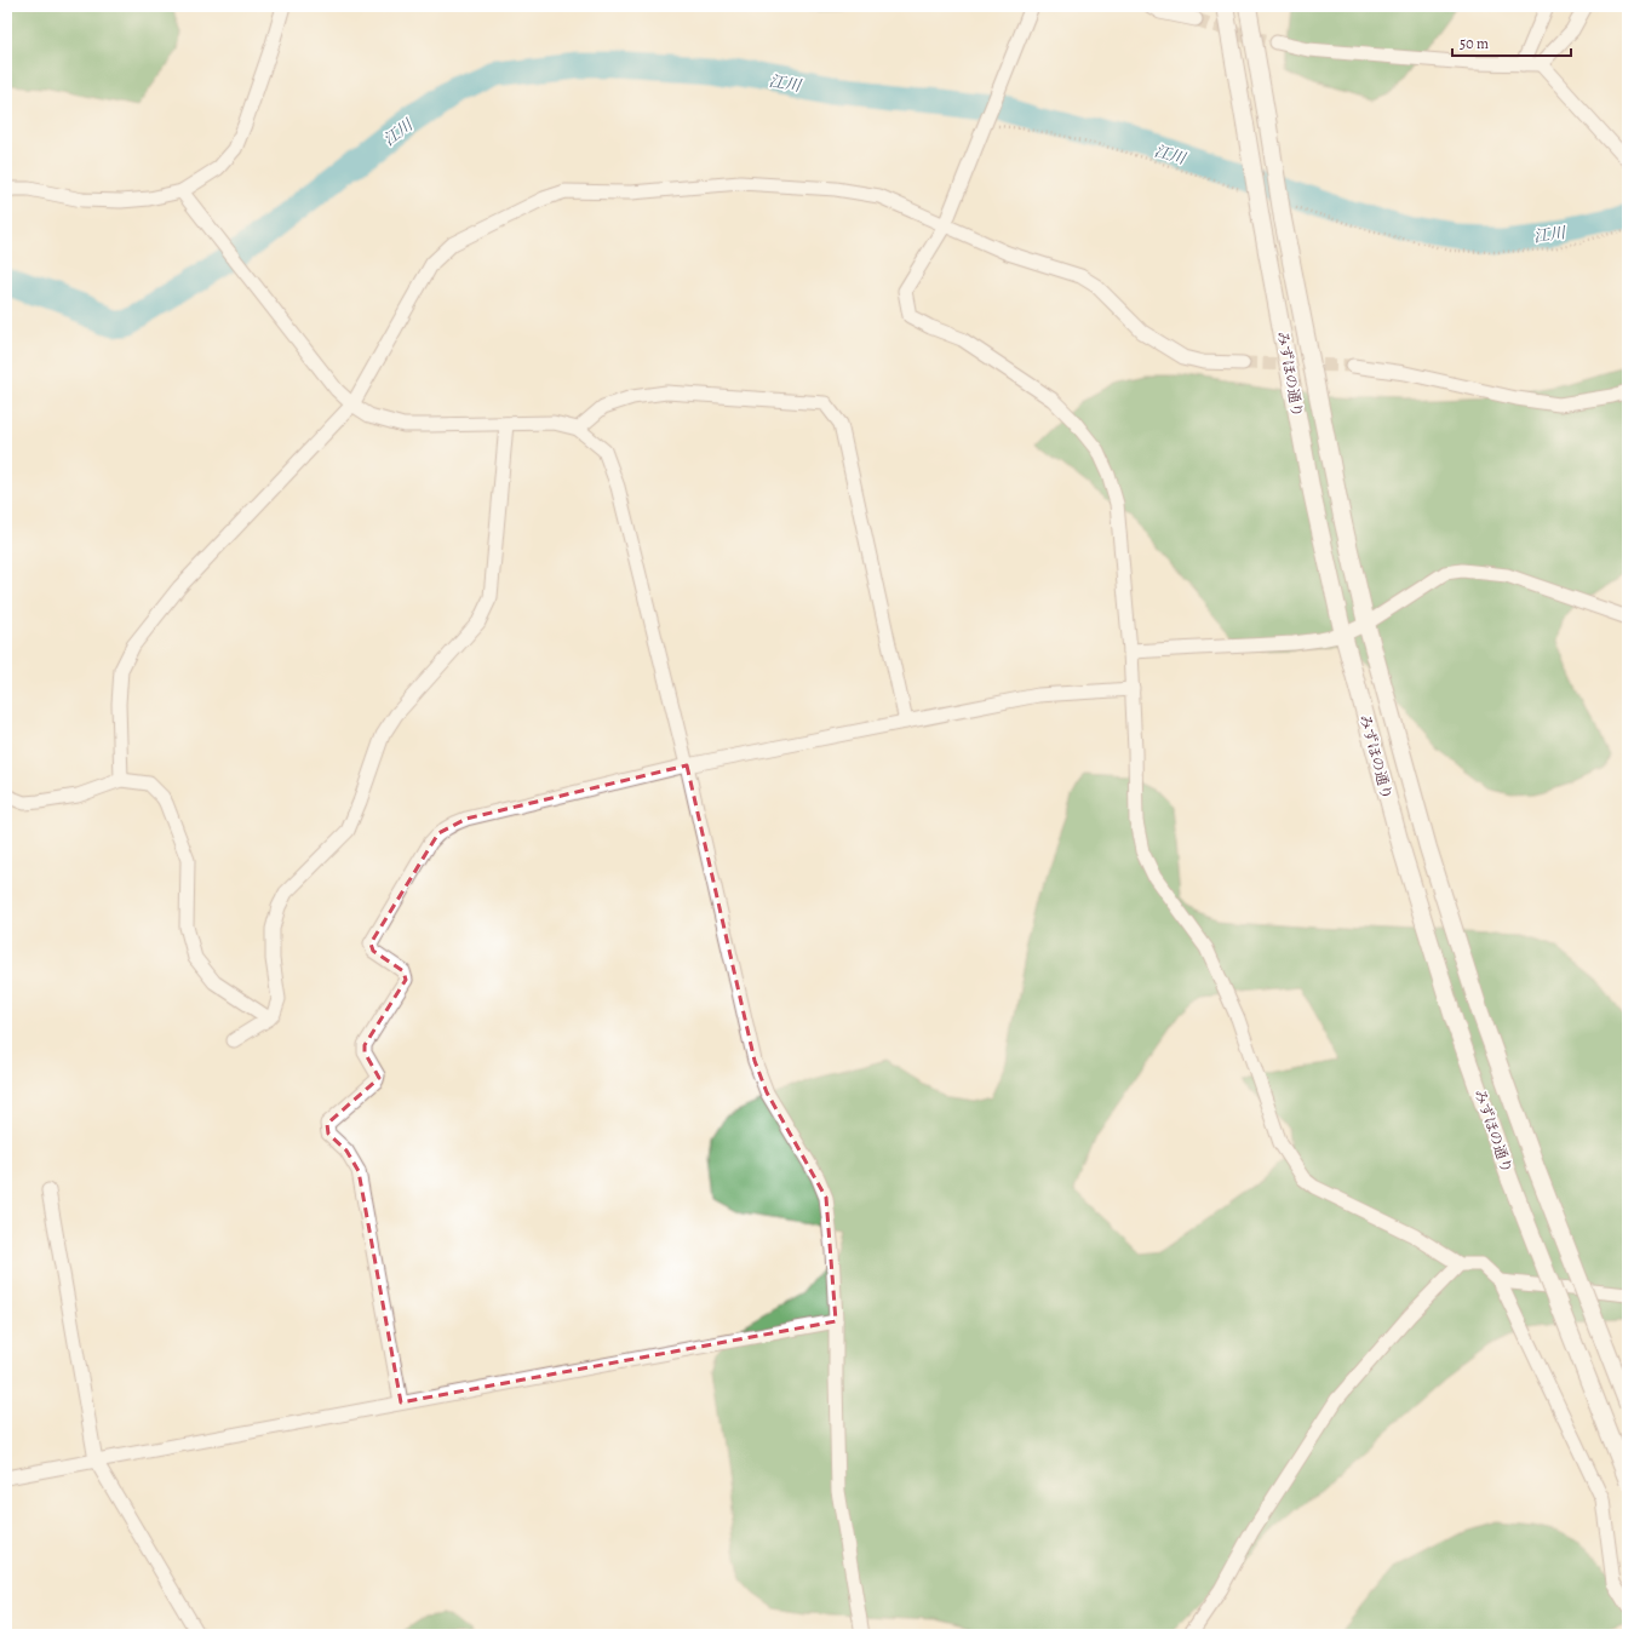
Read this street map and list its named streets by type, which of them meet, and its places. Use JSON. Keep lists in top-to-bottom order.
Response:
{
  "streets": {
    "street": ["みずほの通り"]
  },
  "water": ["江川"],
  "scale_bar": "50 m"
}
